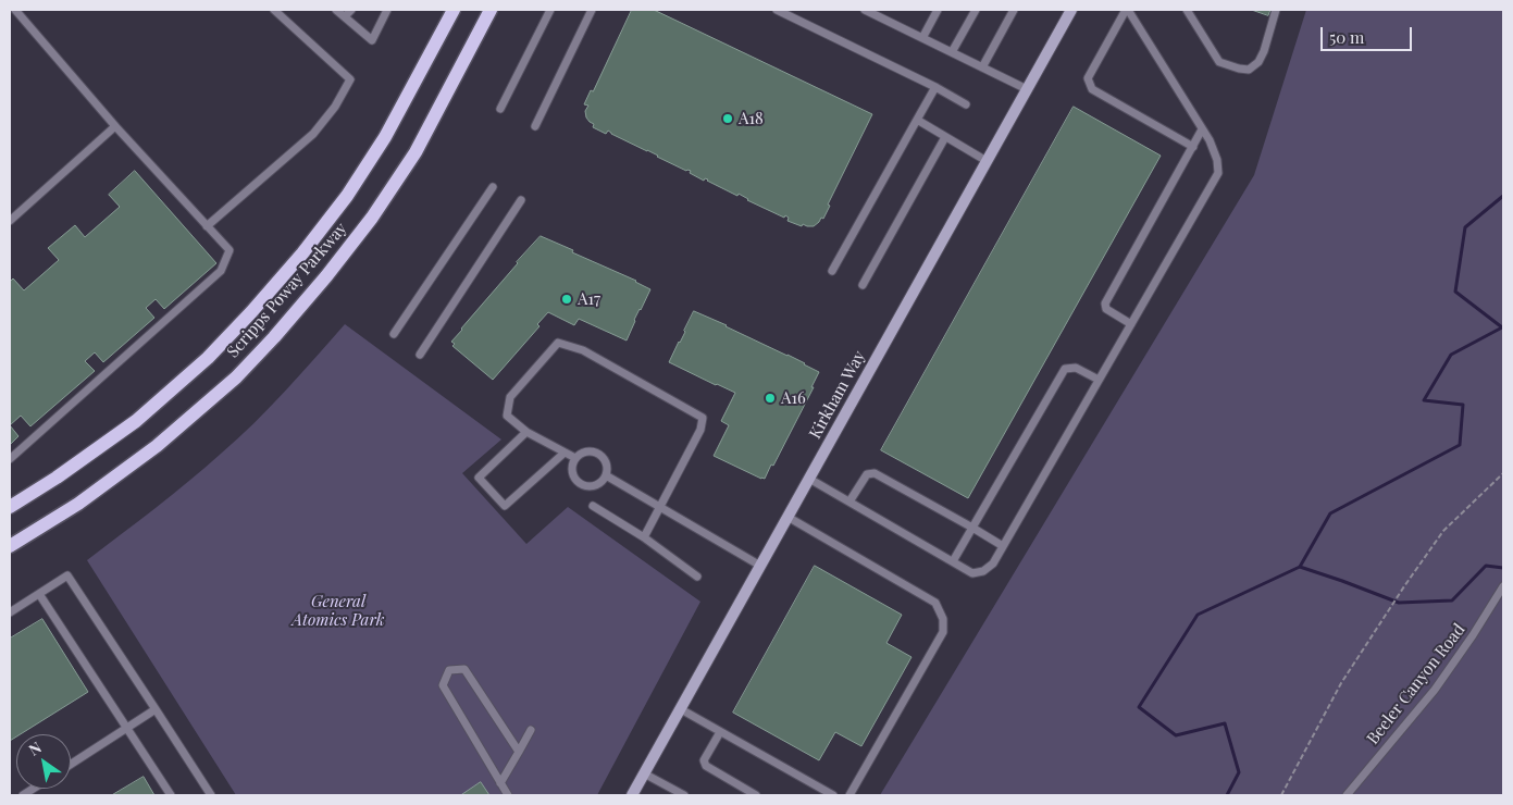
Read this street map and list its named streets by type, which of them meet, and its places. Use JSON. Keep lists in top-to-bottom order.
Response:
{
  "streets": {
    "main road": ["Scripps Poway Parkway", "Kirkham Way"],
    "lane": ["Beeler Canyon Road"]
  },
  "parks": ["General Atomics Park"],
  "places": ["A18", "A17", "A16"],
  "scale_bar": "50 m",
  "north": "top left"
}
